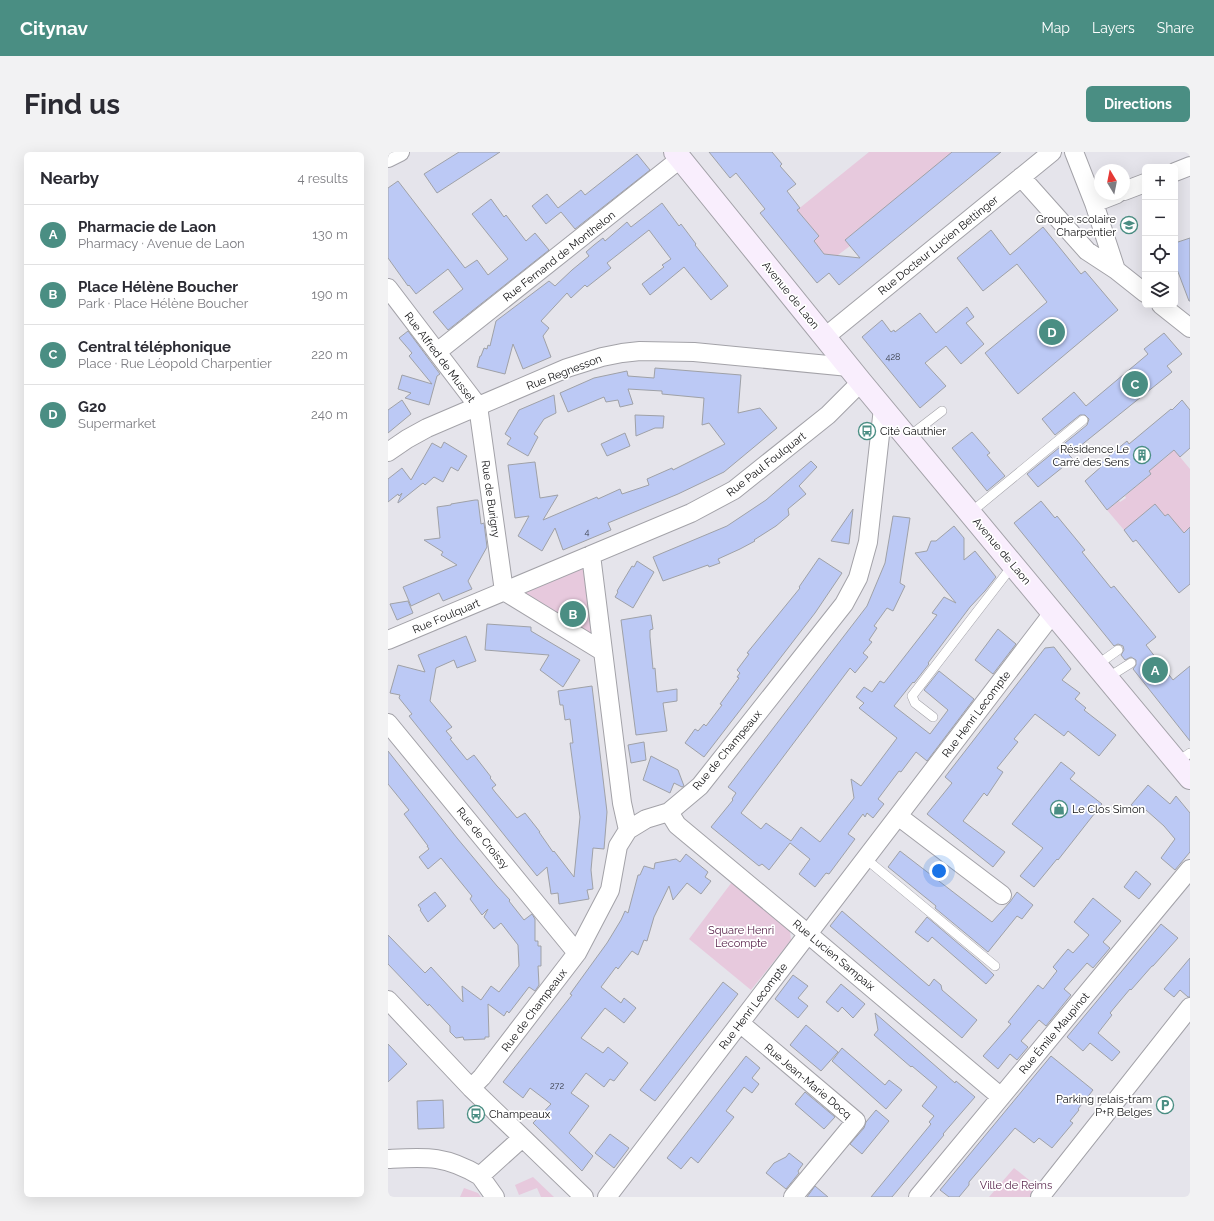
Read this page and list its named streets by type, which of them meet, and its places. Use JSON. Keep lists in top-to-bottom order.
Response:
{
  "streets": {
    "main road": ["Avenue de Laon"],
    "street": [
      "Rue Docteur Lucien Bettinger",
      "Rue Fernand de Monthelon",
      "Rue Alfred de Musset",
      "Rue Regnesson",
      "Rue Paul Foulquart",
      "Rue de Burigny",
      "Rue Foulquart",
      "Rue Henri Lecompte",
      "Rue de Champeaux",
      "Rue de Croissy",
      "Rue Lucien Sampaix",
      "Rue Émile Maupinot",
      "Rue Jean-Marie Docq"
    ]
  },
  "crossings": [
    ["Rue Docteur Lucien Bettinger", "Avenue de Laon"],
    ["Rue Fernand de Monthelon", "Avenue de Laon"],
    ["Rue Fernand de Monthelon", "Rue Alfred de Musset"],
    ["Avenue de Laon", "Rue Regnesson"],
    ["Avenue de Laon", "Rue Paul Foulquart"],
    ["Avenue de Laon", "Rue Henri Lecompte"],
    ["Avenue de Laon", "Rue de Champeaux"],
    ["Rue Alfred de Musset", "Rue Regnesson"],
    ["Rue Alfred de Musset", "Rue de Burigny"],
    ["Rue Regnesson", "Rue Paul Foulquart"],
    ["Rue Regnesson", "Rue de Burigny"],
    ["Rue Paul Foulquart", "Rue de Burigny"],
    ["Rue Paul Foulquart", "Rue Foulquart"],
    ["Rue de Burigny", "Rue Foulquart"],
    ["Rue Henri Lecompte", "Rue Lucien Sampaix"],
    ["Rue Henri Lecompte", "Rue Jean-Marie Docq"],
    ["Rue de Champeaux", "Rue de Croissy"],
    ["Rue de Champeaux", "Rue Lucien Sampaix"],
    ["Rue Lucien Sampaix", "Rue Émile Maupinot"]
  ],
  "parks": ["Square Henri Lecompte", "Ville de Reims"],
  "places": {
    "school or university": ["Groupe scolaire Charpentier"],
    "bus stop": ["Cité Gauthier", "Champeaux"],
    "building": ["Résidence Le Carré des Sens"],
    "shop": ["Le Clos Simon"],
    "parking": ["Parking relais-tram P+R Belges"]
  },
  "house_numbers": ["428", "4", "272"],
  "north": "top",
  "page": {
    "header": "Citynav",
    "nav": ["Map", "Layers", "Share"],
    "buttons": "Directions",
    "title": "Find us",
    "heading": ["Nearby", "4 results"],
    "map_buttons": ["+", "−"],
    "list": [
      {
        "mark": "A",
        "name": "Pharmacie de Laon",
        "note": "Pharmacy · Avenue de Laon",
        "value": "130 m"
      },
      {
        "mark": "B",
        "name": "Place Hélène Boucher",
        "note": "Park · Place Hélène Boucher",
        "value": "190 m"
      },
      {
        "mark": "C",
        "name": "Central téléphonique",
        "note": "Place · Rue Léopold Charpentier",
        "value": "220 m"
      },
      {
        "mark": "D",
        "name": "G20",
        "note": "Supermarket",
        "value": "240 m"
      }
    ],
    "pins": [
      "D",
      "C",
      "B",
      "A"
    ]
  }
}
